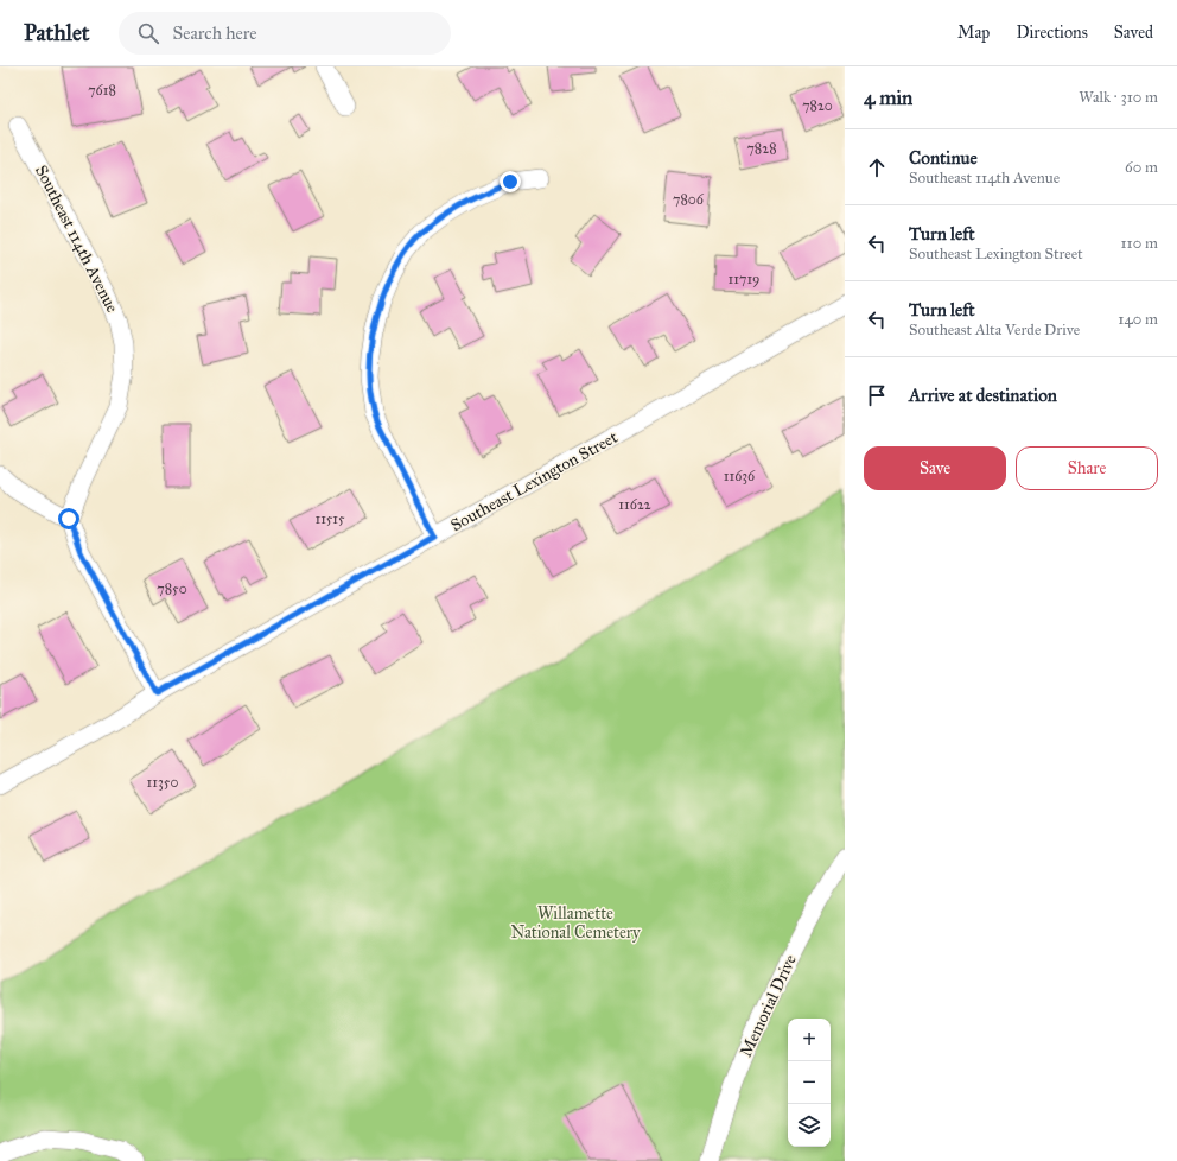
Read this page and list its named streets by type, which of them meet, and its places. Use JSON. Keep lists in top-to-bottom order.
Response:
{
  "streets": {
    "street": ["Southeast 114th Avenue", "Southeast Lexington Street", "Memorial Drive"]
  },
  "parks": ["Willamette National Cemetery"],
  "house_numbers": [
    "7618",
    "7820",
    "7828",
    "7806",
    "11719",
    "11636",
    "11622",
    "11515",
    "7850",
    "11350"
  ],
  "page": {
    "header": "Pathlet",
    "search": "Search here",
    "nav": ["Map", "Directions", "Saved"],
    "heading": ["4 min", "Walk · 310 m"],
    "list": [
      ["Continue", "Southeast 114th Avenue", "60 m"],
      ["Turn left", "Southeast Lexington Street", "110 m"],
      ["Turn left", "Southeast Alta Verde Drive", "140 m"],
      "Arrive at destination"
    ],
    "buttons": ["Save", "Share"],
    "map_buttons": ["+", "−"]
  }
}
